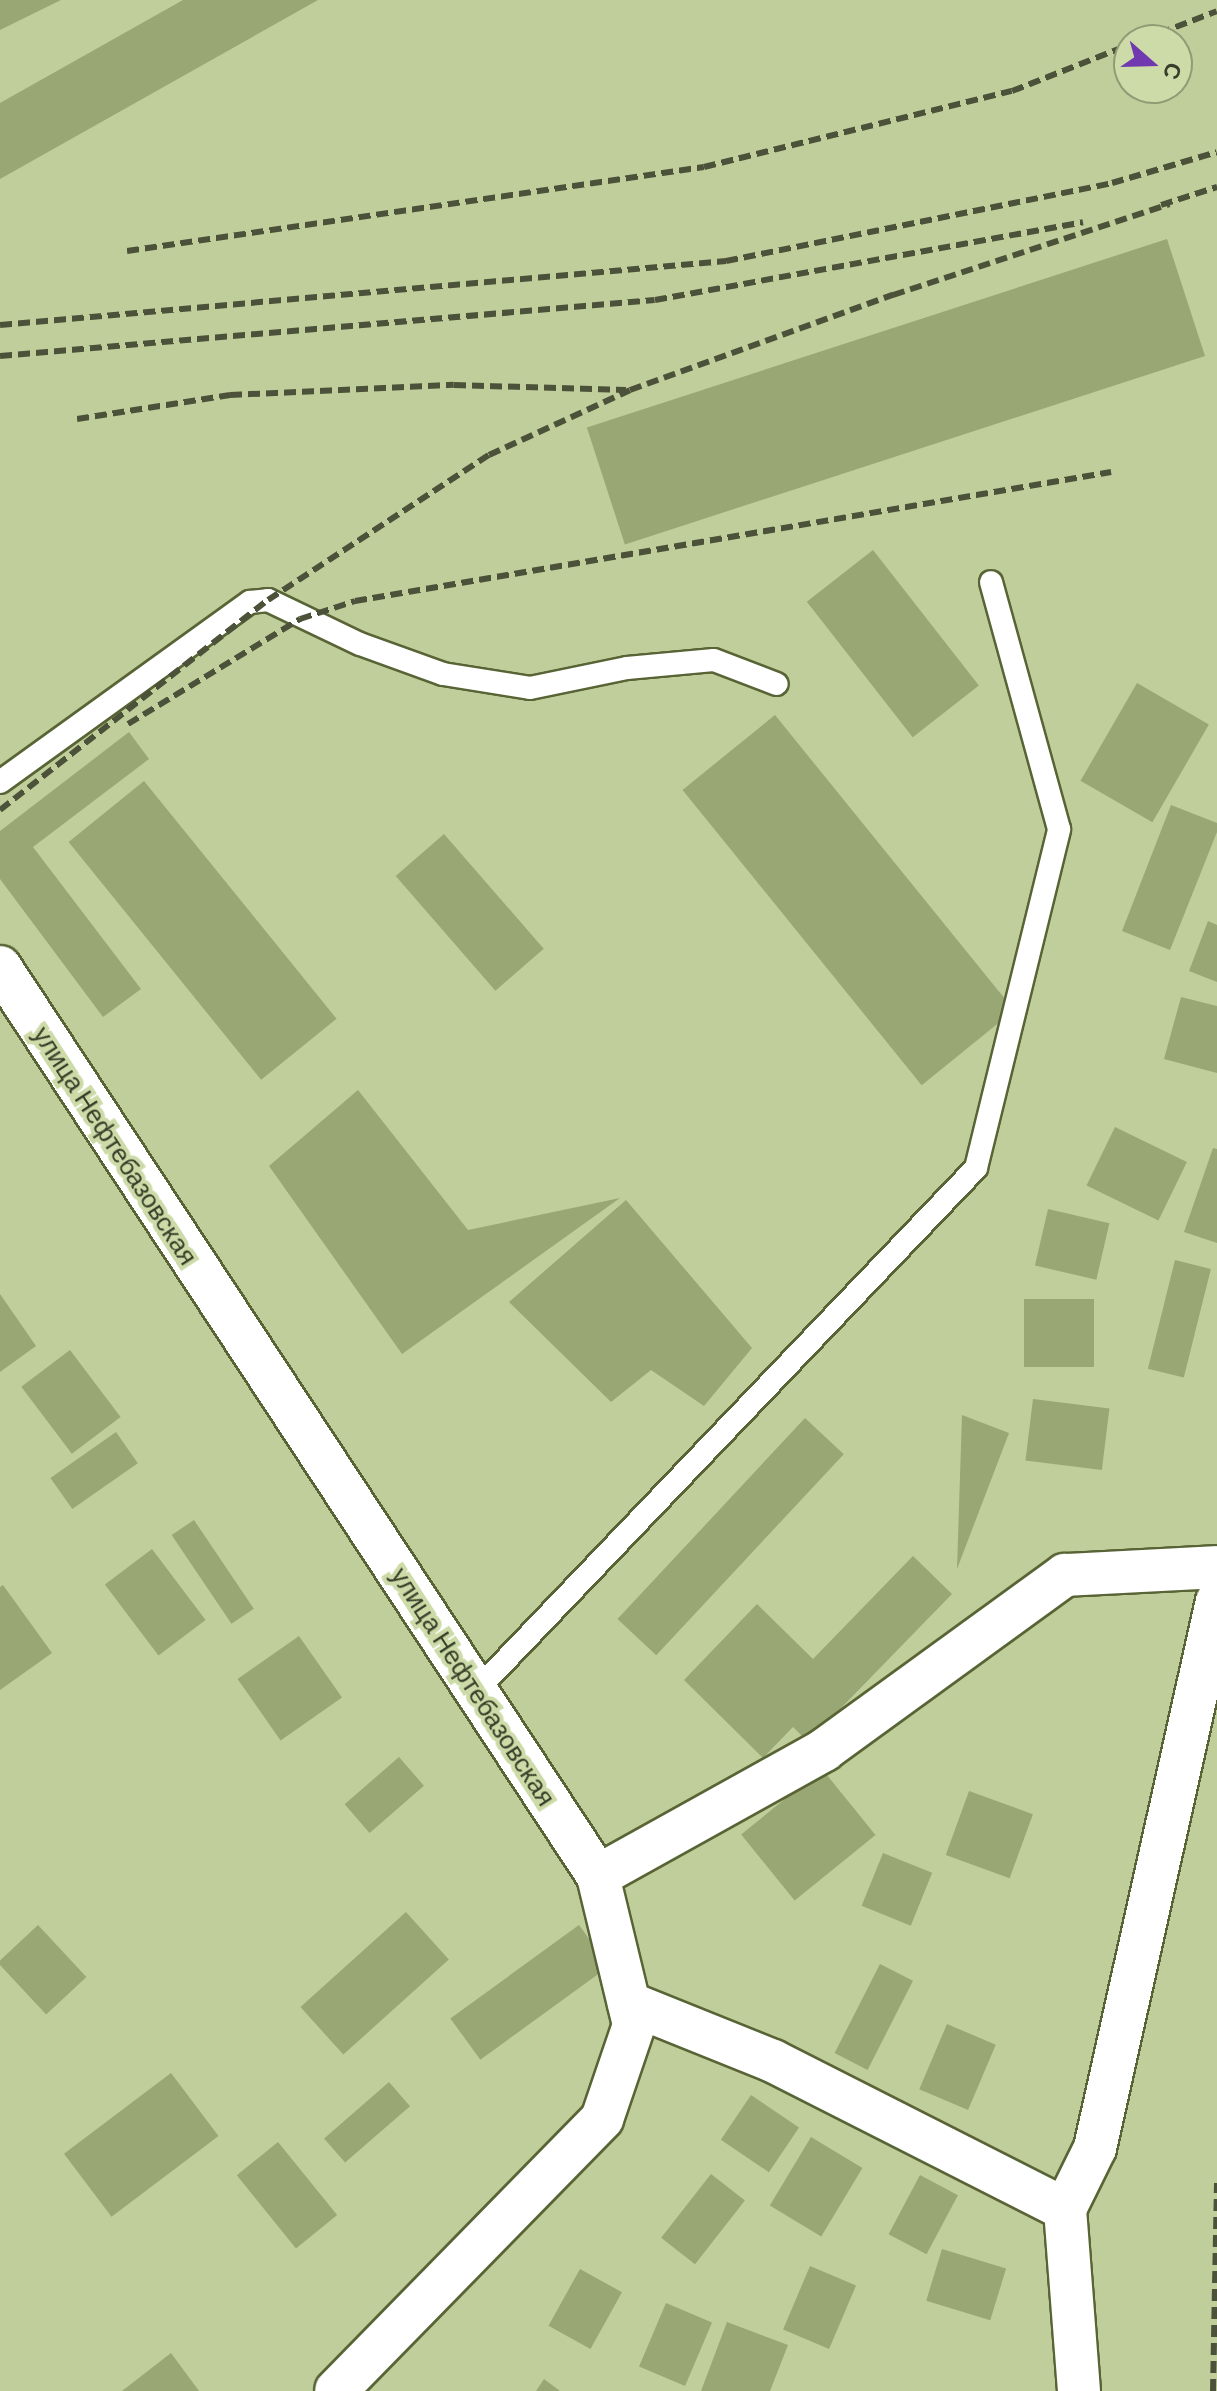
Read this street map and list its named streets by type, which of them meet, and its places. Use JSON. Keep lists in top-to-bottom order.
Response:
{
  "streets": {
    "street": ["улица Нефтебазовская"]
  },
  "north": "right"
}
